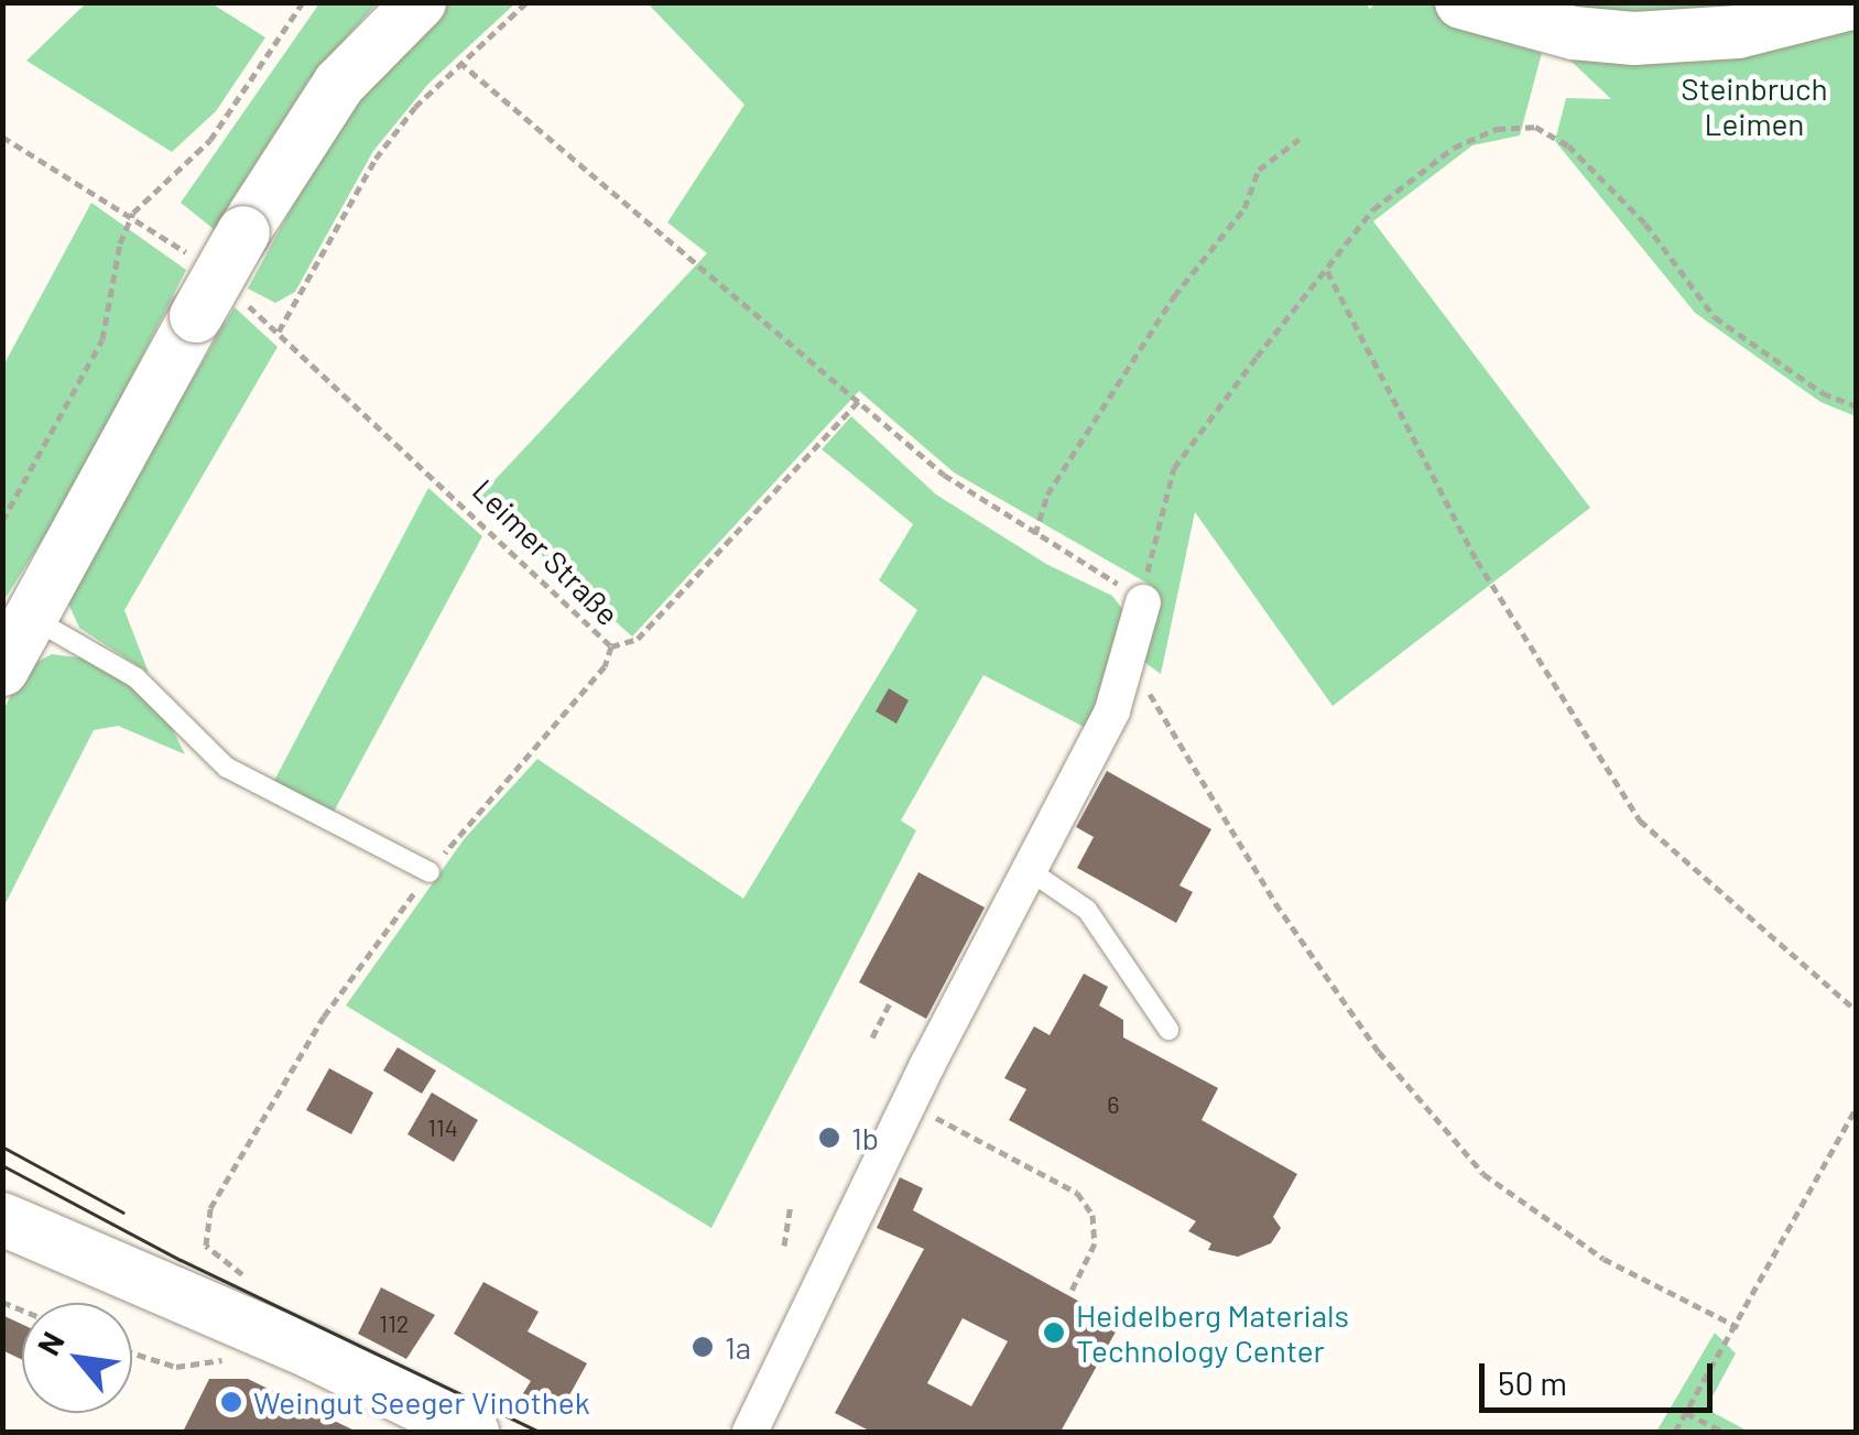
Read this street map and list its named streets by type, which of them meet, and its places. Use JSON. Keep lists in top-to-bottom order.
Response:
{
  "streets": {
    "path": ["Leimer Straße"]
  },
  "parks": ["Steinbruch Leimen"],
  "places": [
    "1b",
    "Heidelberg Materials Technology Center",
    "1a",
    "Weingut Seeger Vinothek"
  ],
  "house_numbers": ["6", "114", "112"],
  "scale_bar": "50 m",
  "north": "top left"
}
